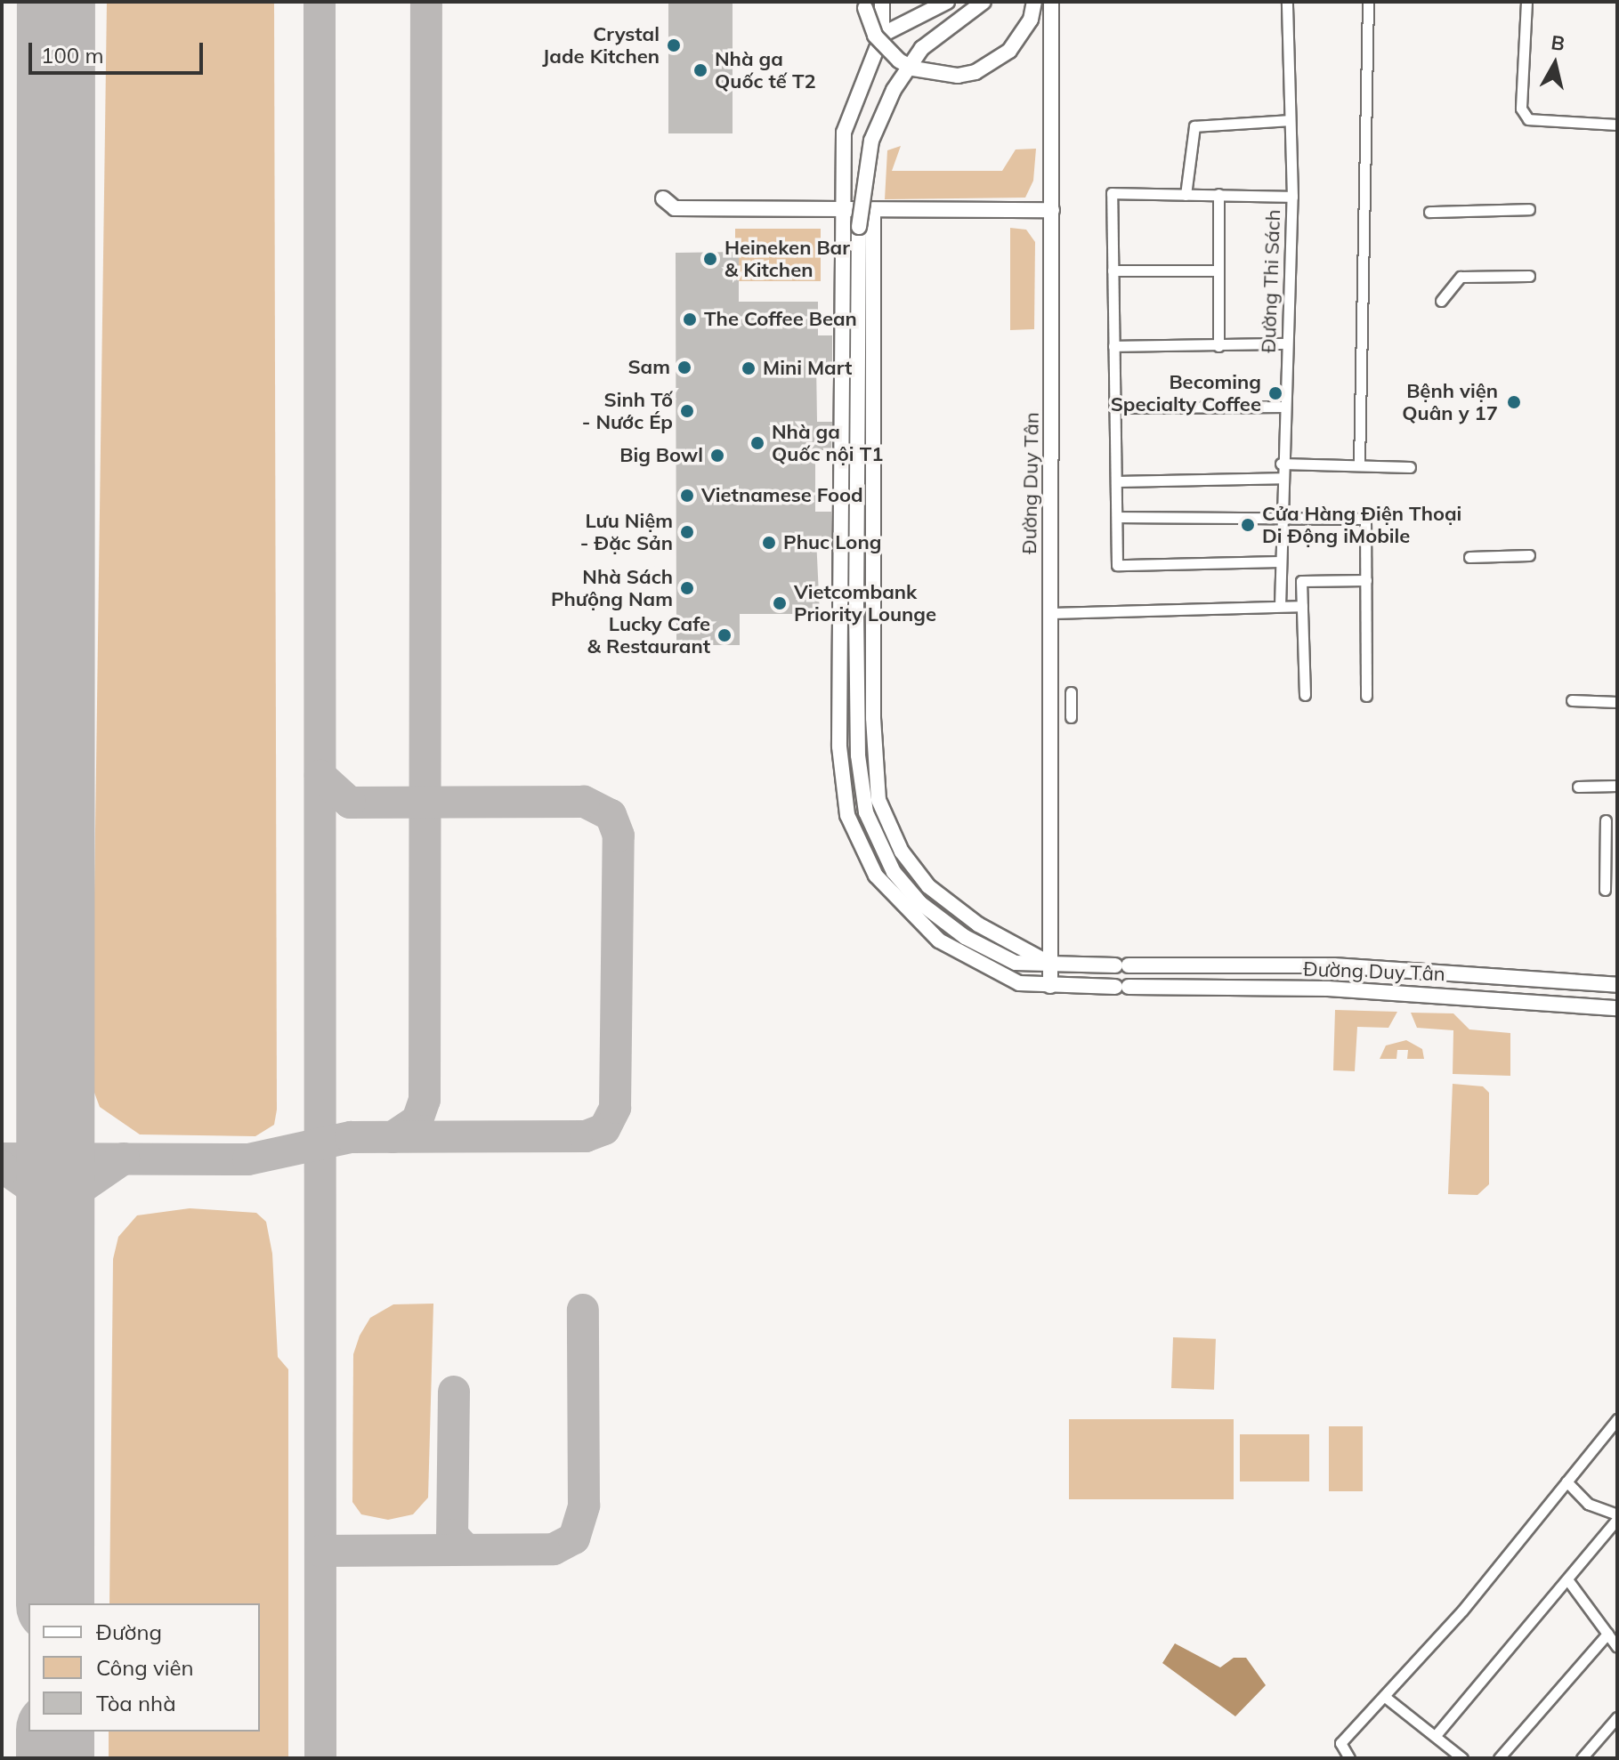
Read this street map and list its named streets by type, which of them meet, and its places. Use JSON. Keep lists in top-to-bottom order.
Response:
{
  "streets": {
    "street": ["Đường Thi Sách", "Đường Duy Tân"]
  },
  "places": [
    "Crystal Jade Kitchen",
    "Nhà ga Quốc tế T2",
    "Heineken Bar & Kitchen",
    "The Coffee Bean",
    "Sam",
    "Mini Mart",
    "Becoming Specialty Coffee",
    "Bệnh viện Quân y 17",
    "Sinh Tố - Nước Ép",
    "Nhà ga Quốc nội T1",
    "Big Bowl",
    "Vietnamese Food",
    "Cửa Hàng Điện Thoại Di Động iMobile",
    "Lưu Niệm - Đặc Sản",
    "Phuc Long",
    "Nhà Sách Phưộng Nam",
    "Vietcombank Priority Lounge",
    "Lucky Cafe & Restaurant"
  ],
  "legend": ["Đường", "Công viên", "Tòa nhà"],
  "scale_bar": "100 m",
  "north": "top"
}
